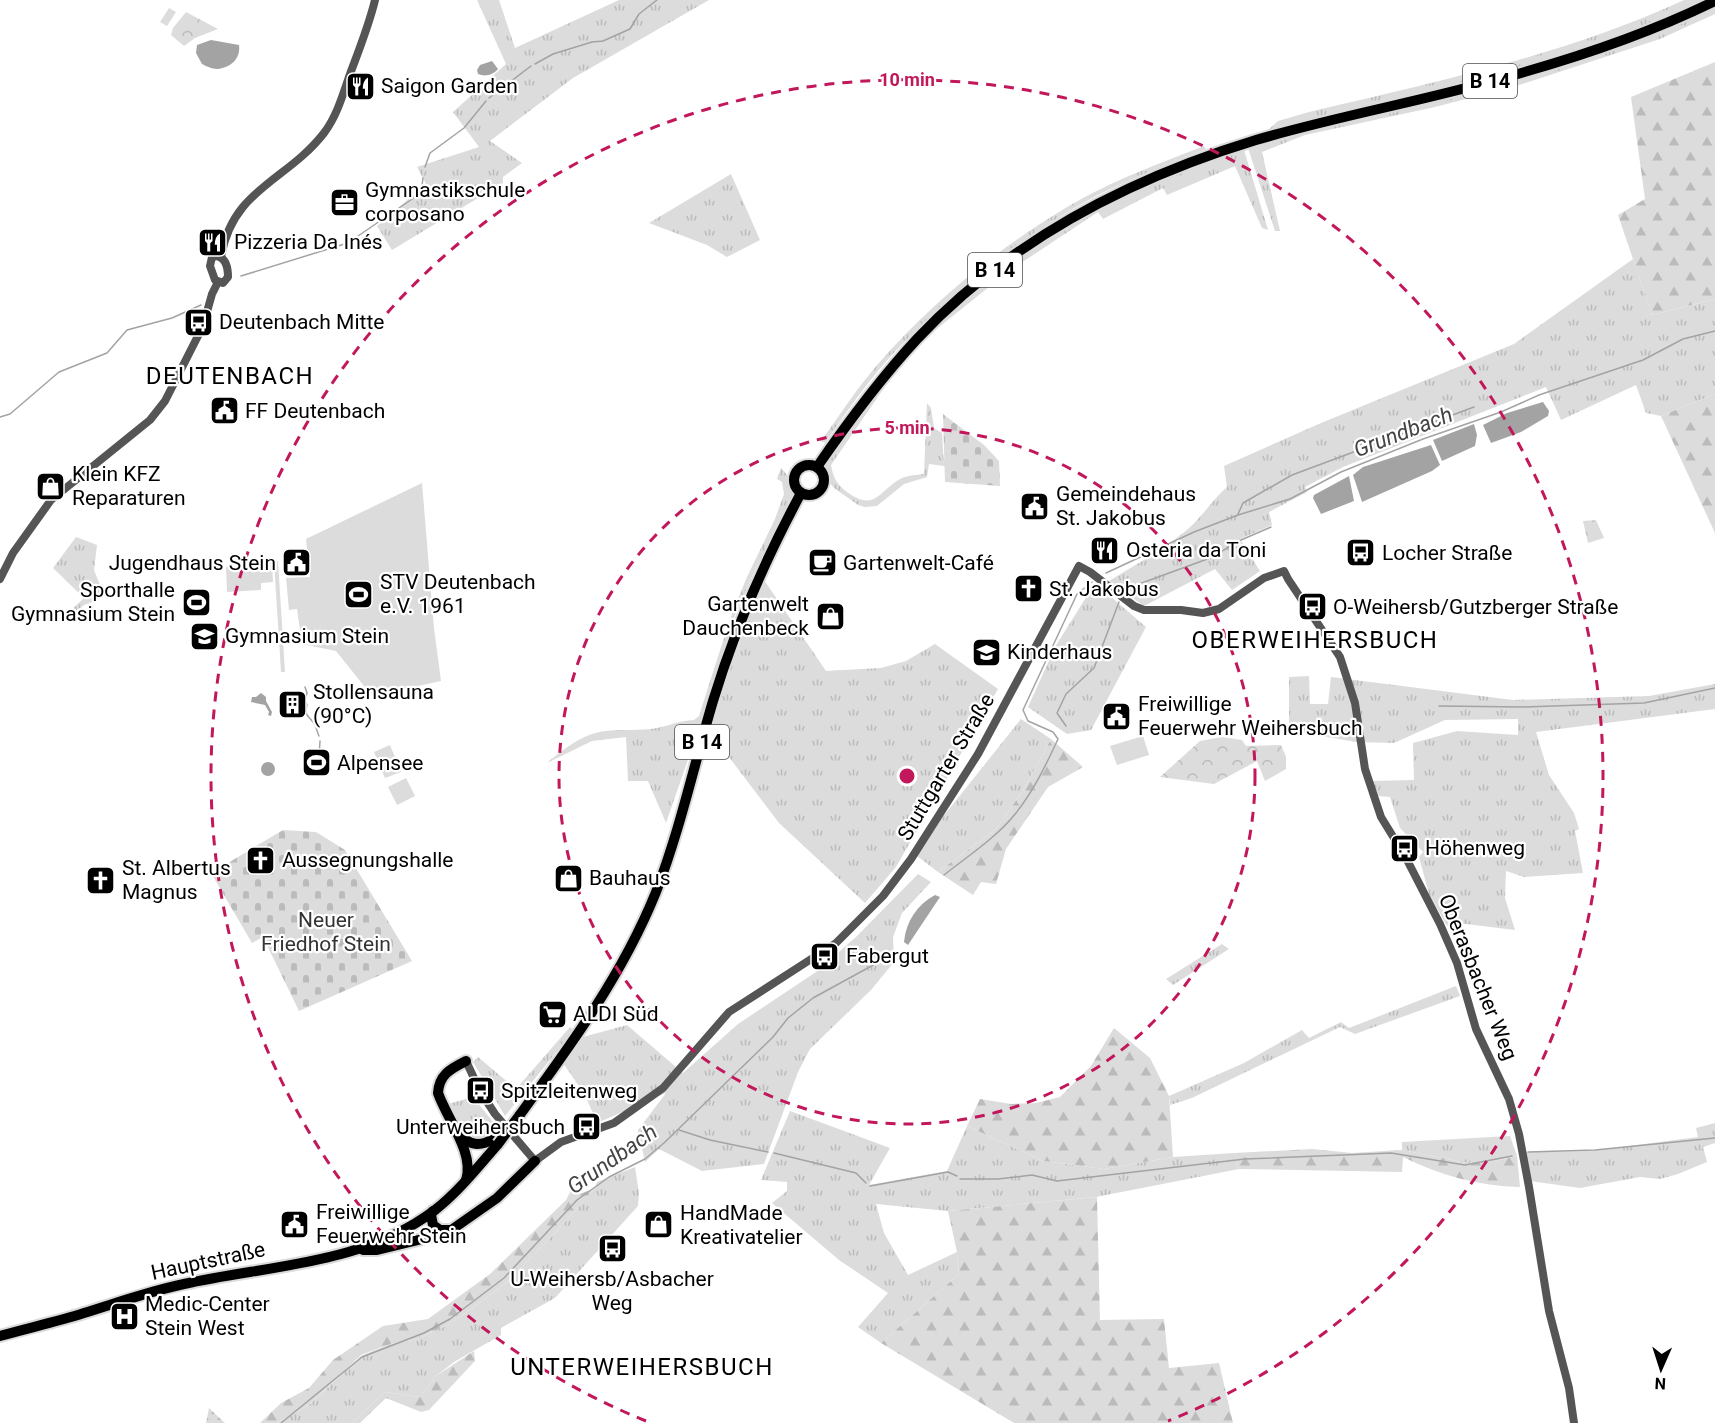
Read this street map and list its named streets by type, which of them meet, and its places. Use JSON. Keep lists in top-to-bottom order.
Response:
{
  "streets": {
    "main road": ["B 14", "Hauptstraße"],
    "street": ["Stuttgarter Straße", "Oberasbacher Weg"]
  },
  "crossings": [
    ["B 14", "Hauptstraße"],
    ["Stuttgarter Straße", "Oberasbacher Weg"]
  ],
  "districts": ["DEUTENBACH", "OBERWEIHERSBUCH", "UNTERWEIHERSBUCH"],
  "water": ["Grundbach"],
  "parks": ["Neuer Friedhof Stein"],
  "places": {
    "restaurant": ["Saigon Garden", "Pizzeria Da Inés", "Osteria da Toni"],
    "office": ["Gymnastikschule corposano"],
    "bus stop": [
      "Deutenbach Mitte",
      "Locher Straße",
      "O-Weihersb/Gutzberger Straße",
      "Höhenweg",
      "Fabergut",
      "Spitzleitenweg",
      "Unterweihersbuch",
      "U-Weihersb/Asbacher Weg"
    ],
    "public building": [
      "FF Deutenbach",
      "Gemeindehaus St. Jakobus",
      "Jugendhaus Stein",
      "Freiwillige Feuerwehr Weihersbuch",
      "Freiwillige Feuerwehr Stein"
    ],
    "shop": [
      "Klein KFZ Reparaturen",
      "Gartenwelt Dauchenbeck",
      "Bauhaus",
      "HandMade Kreativatelier"
    ],
    "cafe": ["Gartenwelt-Café"],
    "church": ["St. Jakobus", "Aussegnungshalle", "St. Albertus Magnus"],
    "sports": ["STV Deutenbach e.V. 1961", "Sporthalle Gymnasium Stein", "Alpensee"],
    "school or university": ["Gymnasium Stein", "Kinderhaus"],
    "building": ["Stollensauna (90°C)"],
    "supermarket": ["ALDI Süd"],
    "hospital": ["Medic-Center Stein West"]
  },
  "north": "bottom",
  "rings": ["10 min", "5 min"]
}
